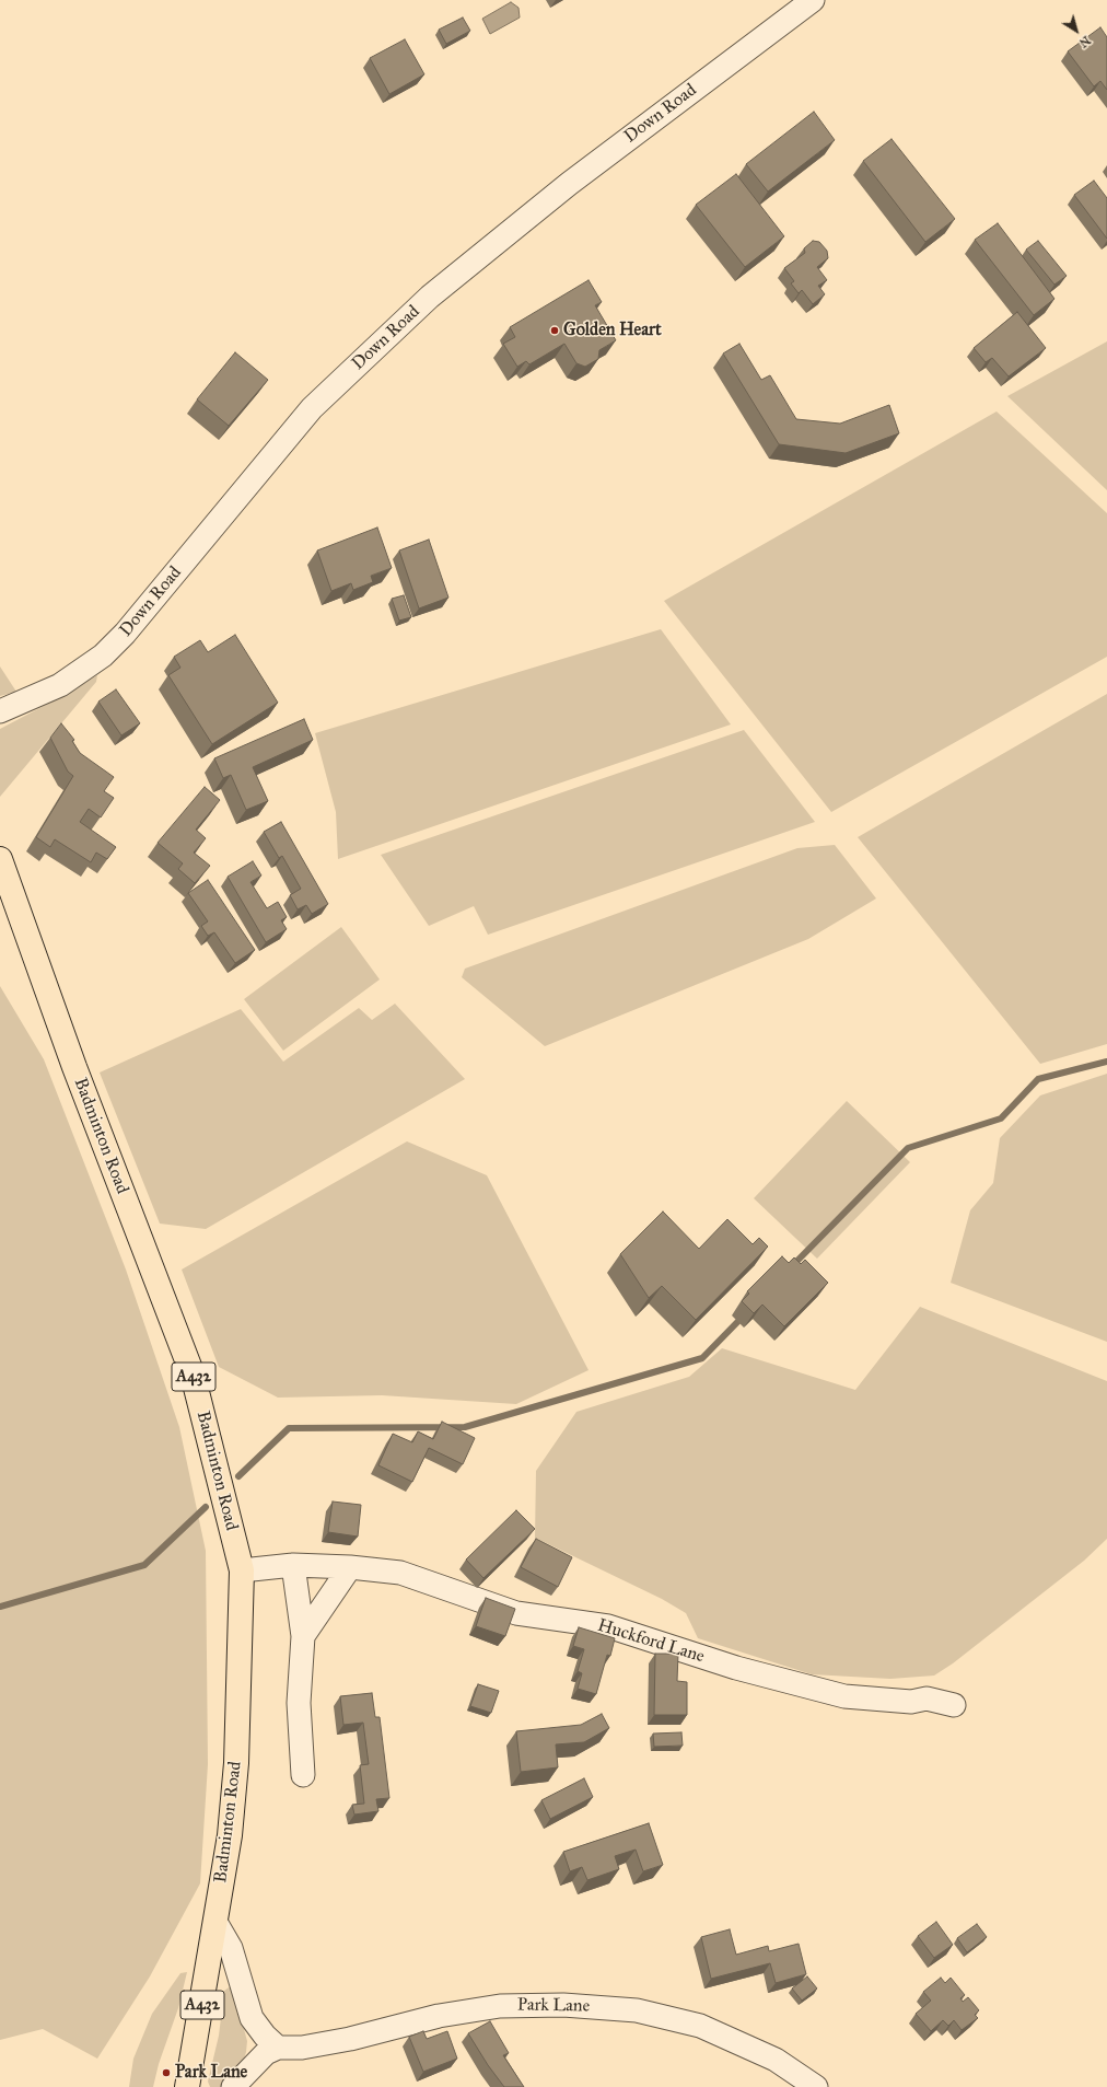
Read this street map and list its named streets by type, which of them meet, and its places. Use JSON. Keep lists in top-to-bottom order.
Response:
{
  "streets": {
    "main road": ["Badminton Road", "A432"],
    "street": ["Down Road", "Huckford Lane", "Park Lane"]
  },
  "crossings": [
    ["Badminton Road", "Huckford Lane"]
  ],
  "places": ["Golden Heart", "Park Lane"],
  "north": "bottom right"
}
